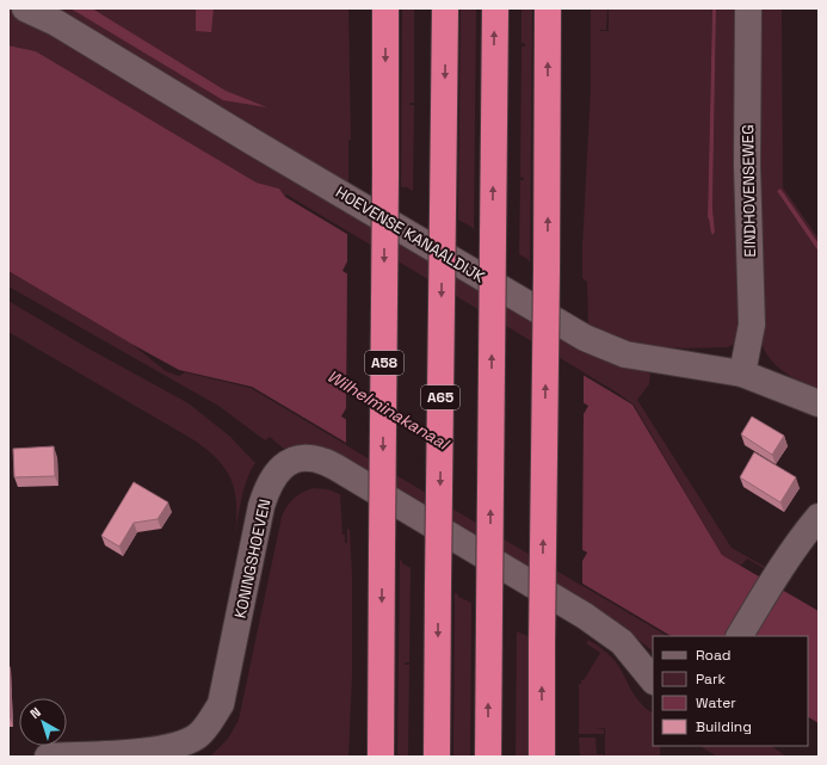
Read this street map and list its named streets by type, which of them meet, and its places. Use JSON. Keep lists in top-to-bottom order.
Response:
{
  "streets": {
    "highway": ["A58", "A65"],
    "street": ["EINDHOVENSEWEG", "HOEVENSE KANAALDIJK", "KONINGSHOEVEN"]
  },
  "crossings": [
    ["EINDHOVENSEWEG", "HOEVENSE KANAALDIJK"]
  ],
  "water": ["Wilhelminakanaal"],
  "legend": [
    "Road",
    "Park",
    "Water",
    "Building"
  ],
  "north": "top left"
}
